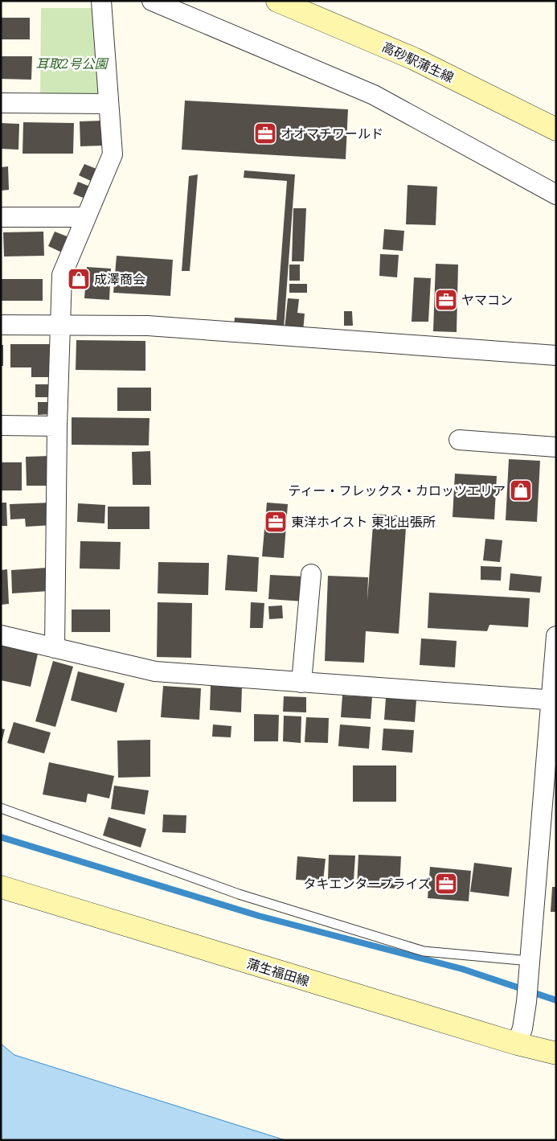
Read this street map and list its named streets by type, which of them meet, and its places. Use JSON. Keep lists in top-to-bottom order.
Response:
{
  "streets": {
    "main road": ["高砂駅蒲生線", "蒲生福田線"]
  },
  "parks": ["耳取2号公園"],
  "places": {
    "office": [
      "オオマチワールド",
      "ヤマコン",
      "東洋ホイスト 東北出張所",
      "タキエンタープライズ"
    ],
    "shop": ["成澤商会", "ティー・フレックス・カロッツエリア"]
  }
}
